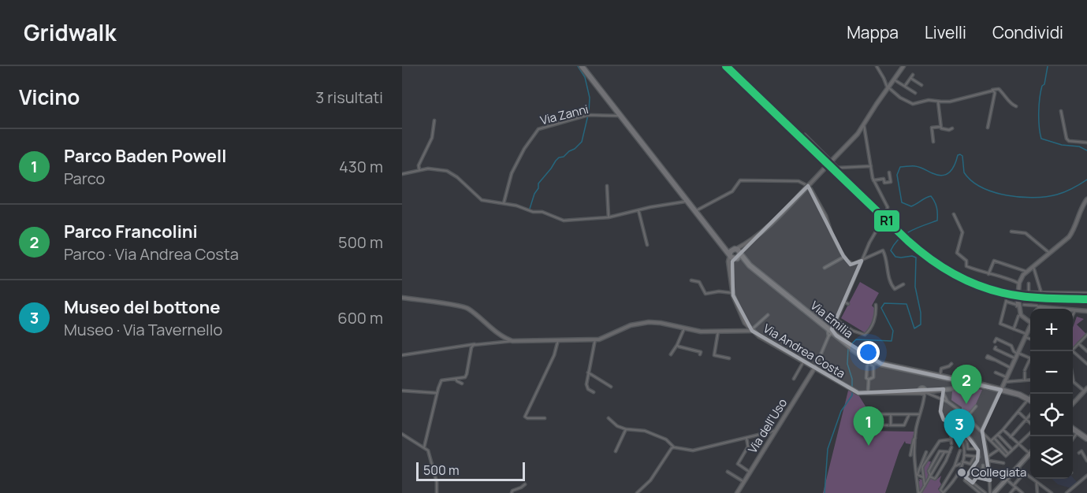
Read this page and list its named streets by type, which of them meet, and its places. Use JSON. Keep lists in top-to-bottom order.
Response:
{
  "streets": {
    "main road": ["Via Emilia"],
    "street": ["Via Zanni", "Via Andrea Costa", "Via dell'Uso"]
  },
  "crossings": [
    ["Via Zanni", "Via Emilia"],
    ["Via Emilia", "Via Andrea Costa"],
    ["Via Andrea Costa", "Via dell'Uso"]
  ],
  "places": ["Collegiata"],
  "lines": ["transit line R1"],
  "scale_bar": "500 m",
  "page": {
    "header": "Gridwalk",
    "nav": ["Mappa", "Livelli", "Condividi"],
    "heading": ["Vicino", "3 risultati"],
    "list": [
      {
        "mark": "1",
        "name": "Parco Baden Powell",
        "note": "Parco",
        "value": "430 m"
      },
      {
        "mark": "2",
        "name": "Parco Francolini",
        "note": "Parco · Via Andrea Costa",
        "value": "500 m"
      },
      {
        "mark": "3",
        "name": "Museo del bottone",
        "note": "Museo · Via Tavernello",
        "value": "600 m"
      }
    ],
    "map_buttons": ["+", "−"],
    "pins": ["2", "1", "3"],
    "scale": "500 m"
  }
}
